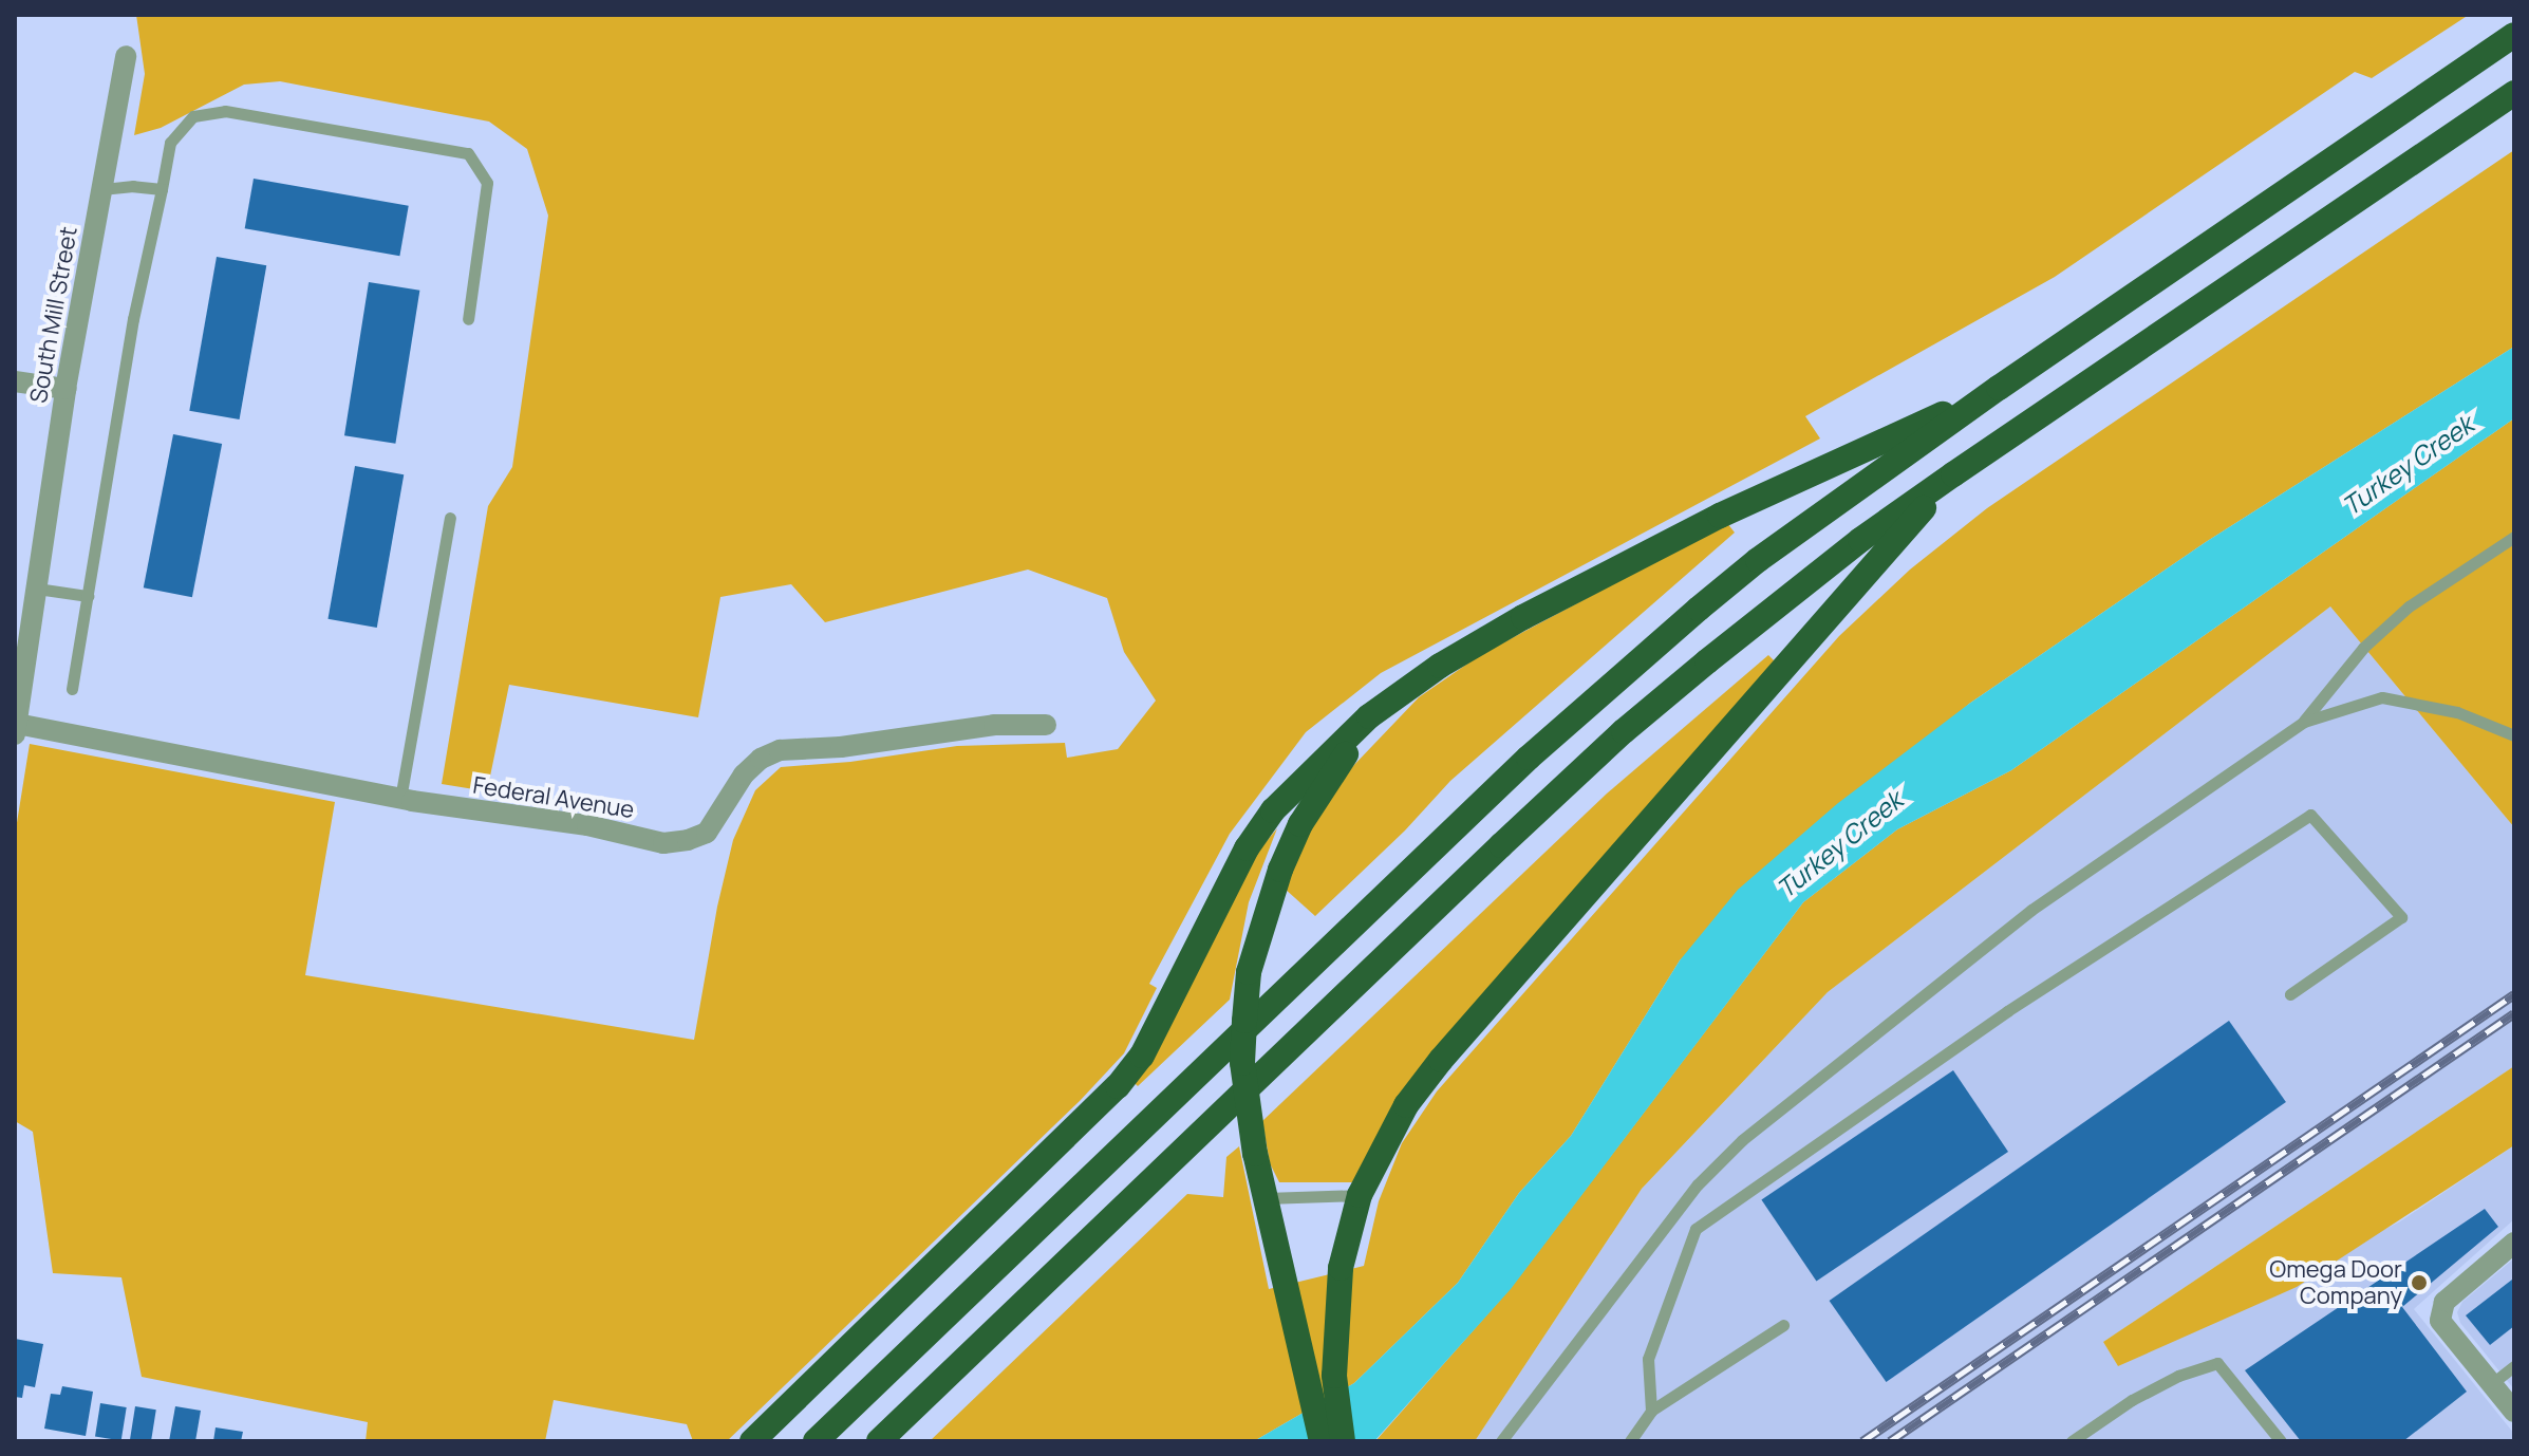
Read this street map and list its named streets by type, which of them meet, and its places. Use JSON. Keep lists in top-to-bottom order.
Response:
{
  "streets": {
    "street": ["South Mill Street", "Federal Avenue"]
  },
  "crossings": [
    ["South Mill Street", "Federal Avenue"]
  ],
  "water": ["Turkey Creek"],
  "places": ["Omega Door Company"]
}
